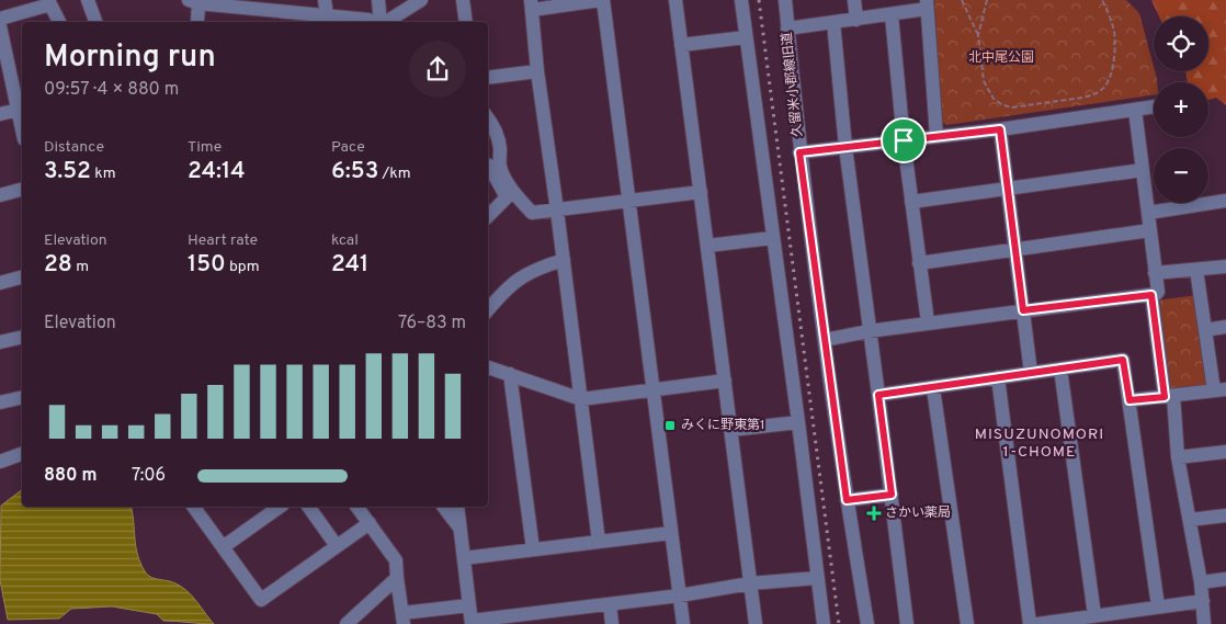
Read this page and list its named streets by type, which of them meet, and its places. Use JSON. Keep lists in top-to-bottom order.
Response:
{
  "streets": {
    "street": ["久留米小郡線旧道"]
  },
  "districts": ["MISUZUNOMORI 1-CHOME"],
  "parks": ["北中尾公園"],
  "places": {
    "transit": ["みくに野東第1"],
    "health": ["さかい薬局"]
  },
  "page": {
    "map_buttons": ["+", "−"],
    "heading": ["Morning run", "09:57 · 4 × 880 m"],
    "stats": [
      ["Distance", "3.52 km"],
      ["Time", "24:14"],
      ["Pace", "6:53 /km"],
      ["Elevation", "28 m"],
      ["Heart rate", "150 bpm"],
      ["kcal", "241"]
    ],
    "chart": ["Elevation", "76–83 m"],
    "list": [
      {
        "name": "880 m",
        "note": "7:06"
      }
    ]
  }
}
